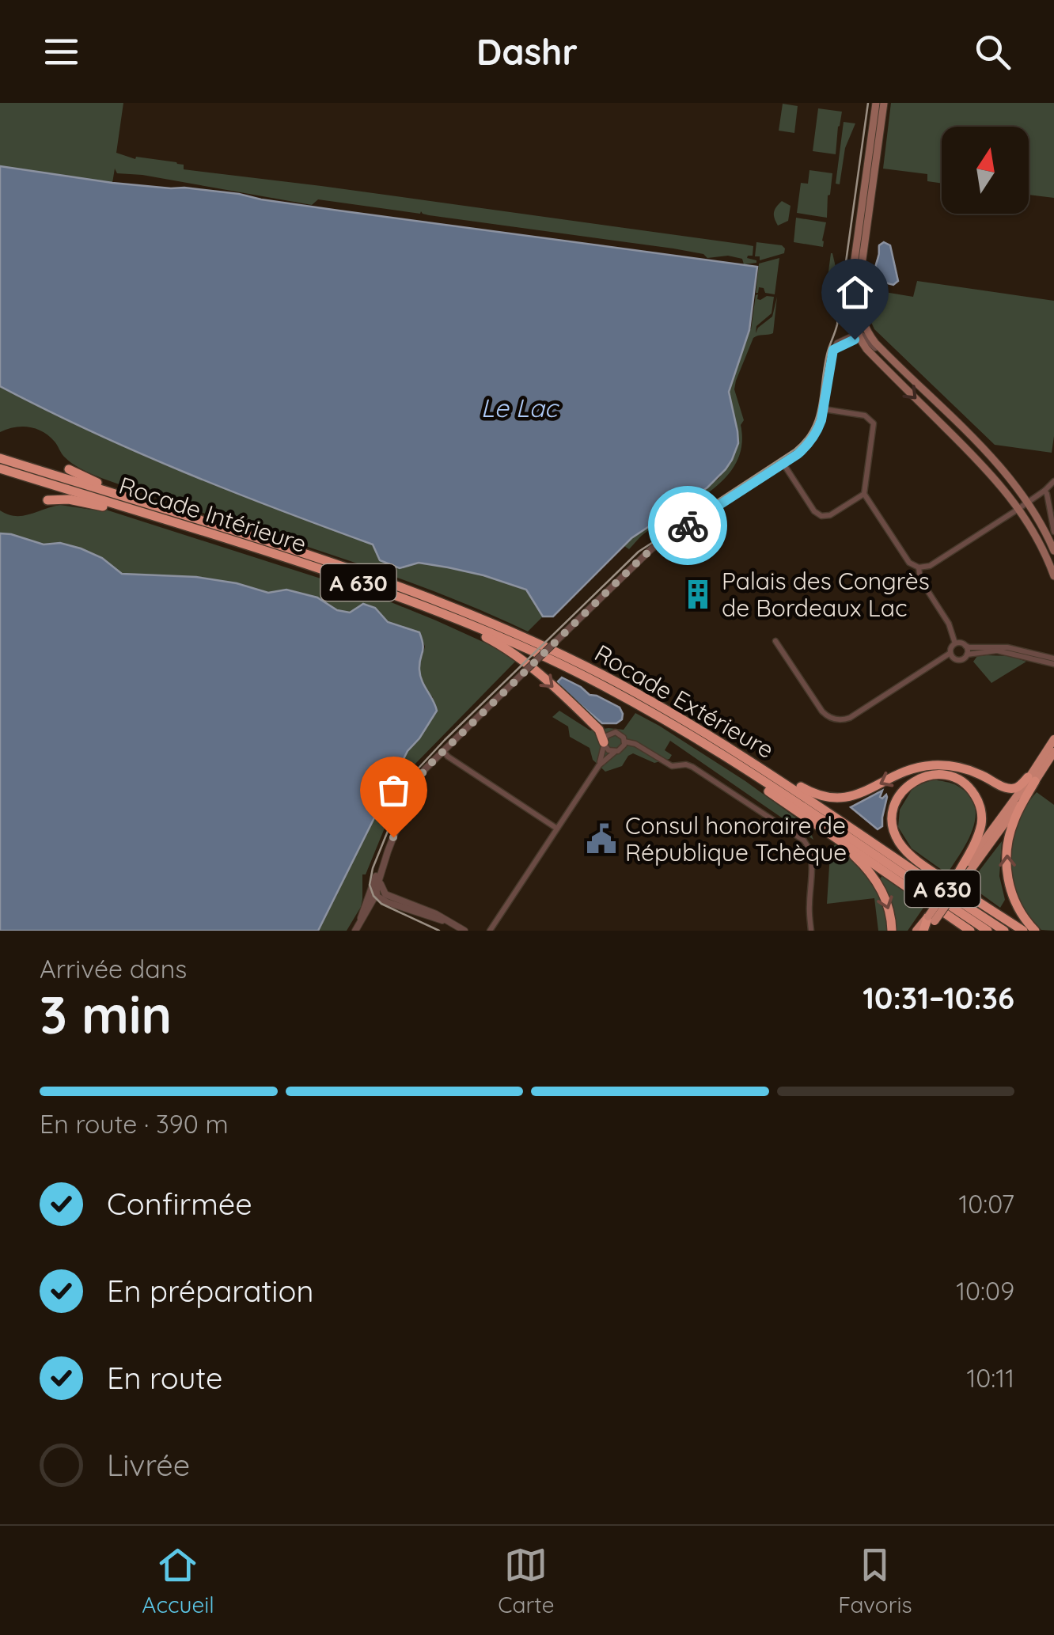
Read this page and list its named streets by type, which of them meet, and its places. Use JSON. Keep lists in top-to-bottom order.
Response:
{
  "streets": {
    "highway": ["Rocade Intérieure", "A 630", "Rocade Extérieure"]
  },
  "crossings": [
    ["Rocade Intérieure", "Rocade Extérieure"]
  ],
  "water": ["Le Lac"],
  "places": {
    "building": ["Palais des Congrès de Bordeaux Lac"],
    "public building": ["Consul honoraire de République Tchèque"]
  },
  "north": "top",
  "page": {
    "header": "Dashr",
    "heading": ["3 min", "Arrivée dans", "10:31–10:36"],
    "bar": "En route · 390 m",
    "list": [
      ["Confirmée", "10:07"],
      ["En préparation", "10:09"],
      ["En route", "10:11"],
      "Livrée"
    ],
    "tabs": ["Accueil", "Carte", "Favoris"]
  }
}
